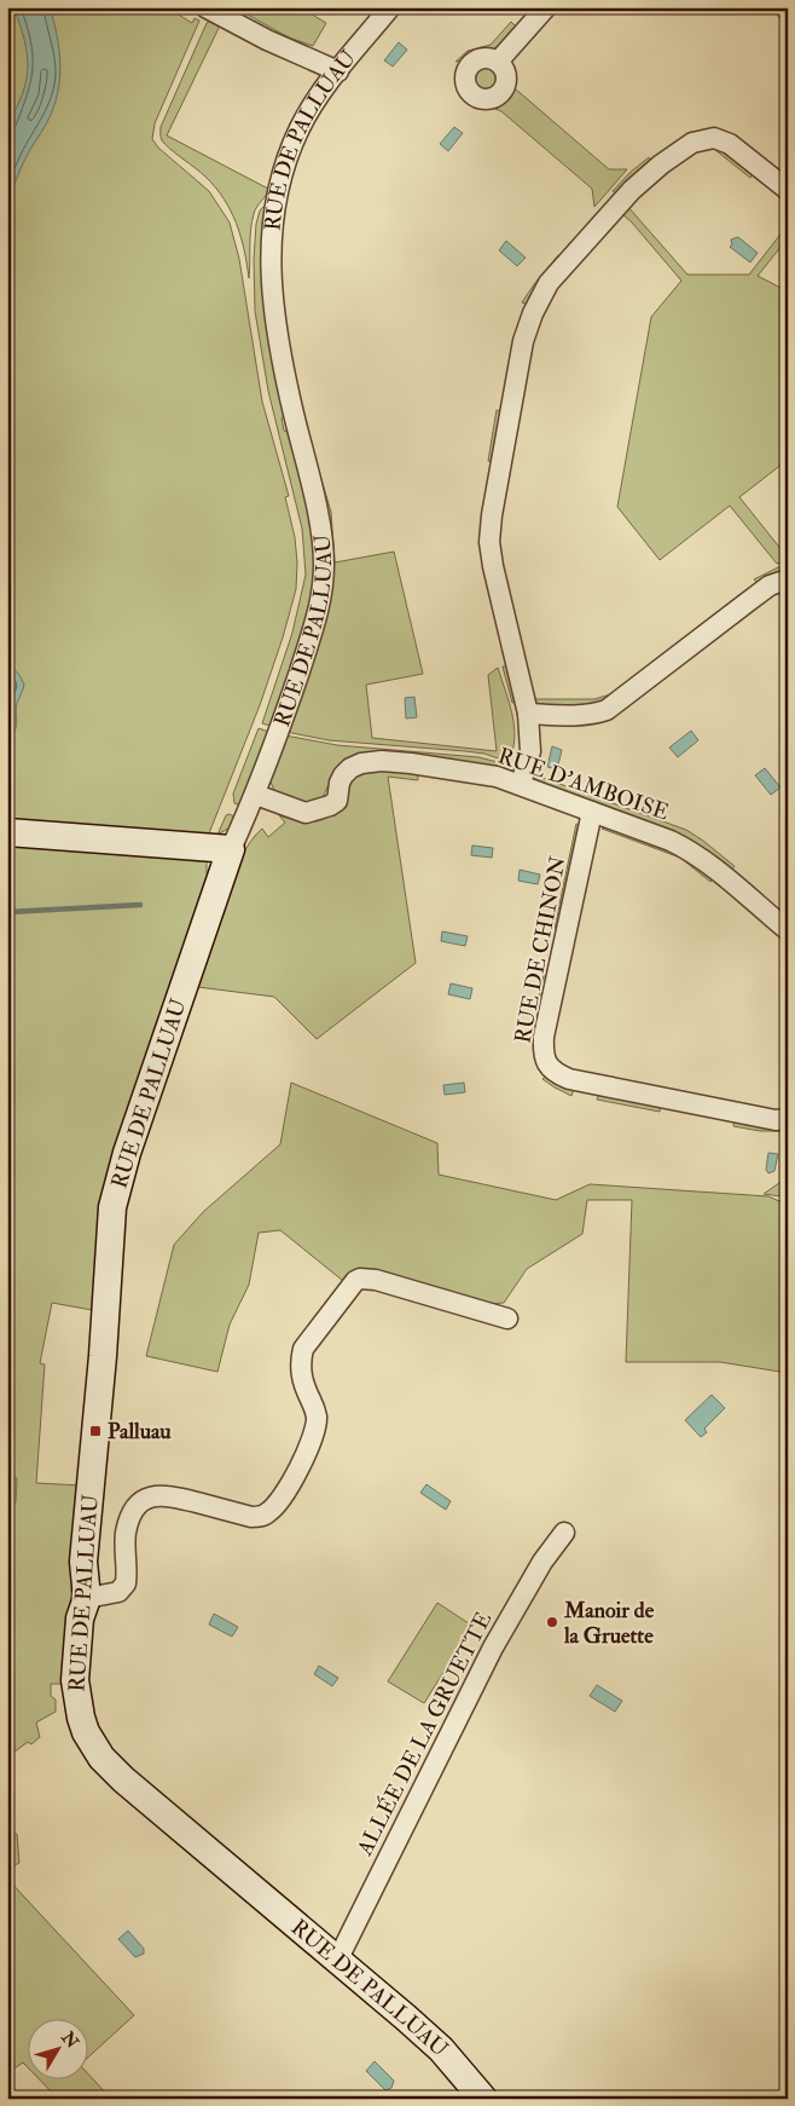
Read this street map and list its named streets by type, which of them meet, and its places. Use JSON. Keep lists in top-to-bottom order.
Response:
{
  "streets": {
    "street": [
      "RUE DE PALLUAU",
      "RUE D'AMBOISE",
      "RUE DE CHINON",
      "ALLÉE DE LA GRUETTE"
    ]
  },
  "crossings": [
    ["RUE DE PALLUAU", "RUE D'AMBOISE"],
    ["RUE DE PALLUAU", "ALLÉE DE LA GRUETTE"],
    ["RUE D'AMBOISE", "RUE DE CHINON"]
  ],
  "places": {
    "transit": ["Palluau"],
    "other": ["Manoir de la Gruette"]
  },
  "north": "top right"
}
